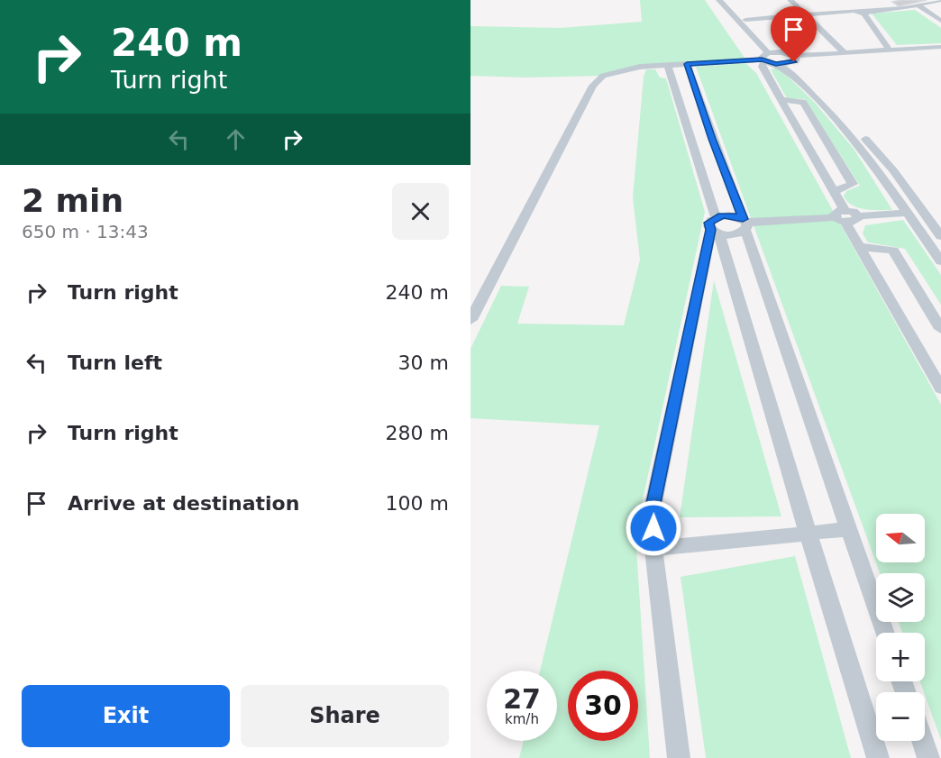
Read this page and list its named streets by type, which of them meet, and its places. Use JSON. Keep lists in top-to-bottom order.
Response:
{
  "north": "left",
  "page": {
    "turn": ["240 m", "Turn right"],
    "heading": ["2 min", "650 m · 13:43"],
    "list": [
      {
        "name": "Turn right",
        "value": "240 m"
      },
      {
        "name": "Turn left",
        "value": "30 m"
      },
      {
        "name": "Turn right",
        "value": "280 m"
      },
      {
        "name": "Arrive at destination",
        "value": "100 m"
      }
    ],
    "map_buttons": ["+", "−"],
    "speed": "27 km/h",
    "limit": "30",
    "buttons": ["Exit", "Share"]
  }
}
